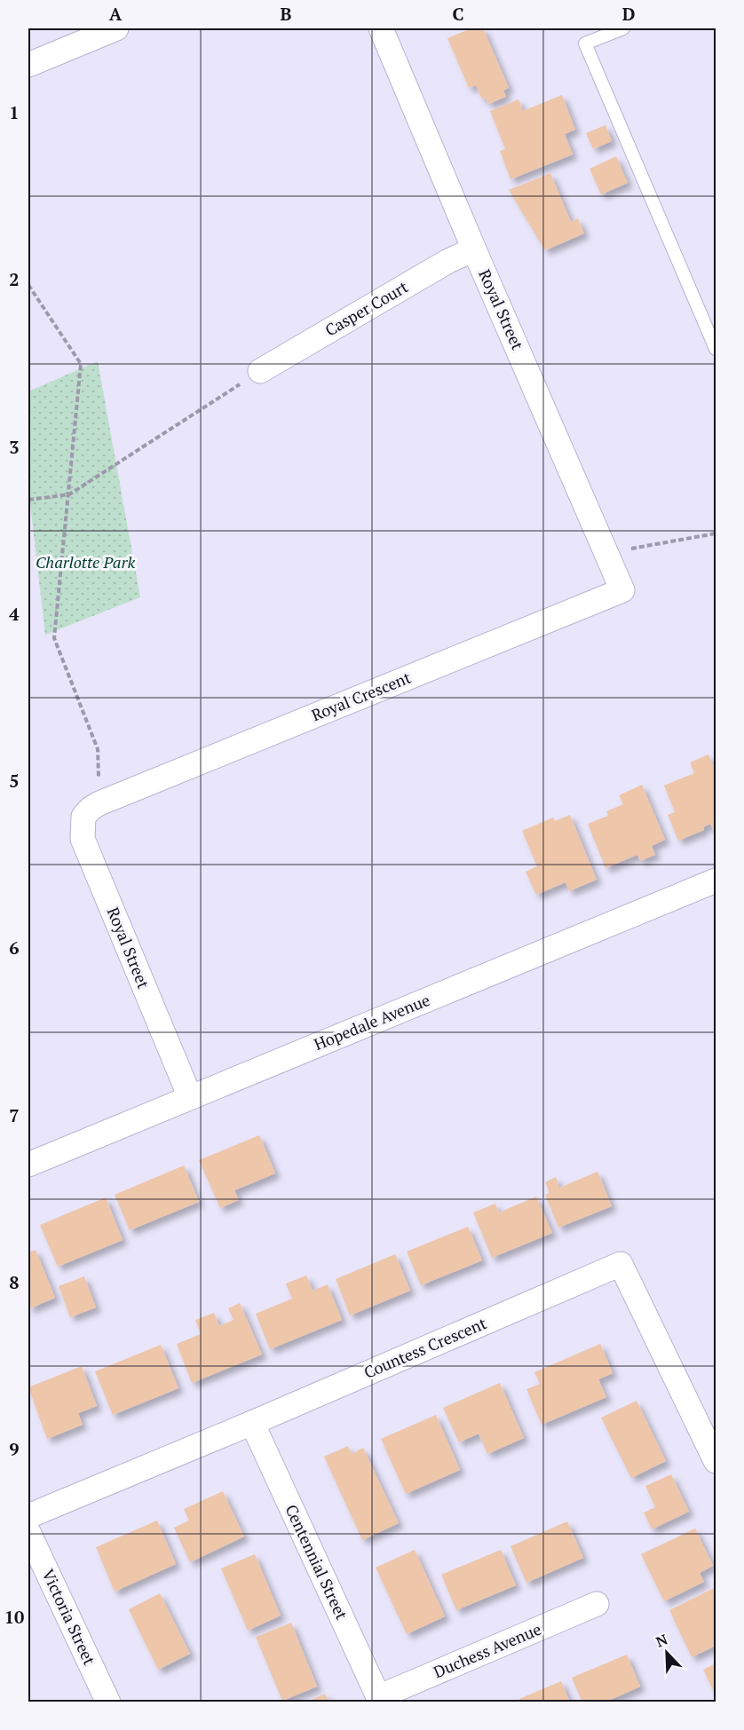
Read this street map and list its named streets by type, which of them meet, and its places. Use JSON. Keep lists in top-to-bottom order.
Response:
{
  "streets": {
    "street": [
      "Casper Court",
      "Royal Street",
      "Royal Crescent",
      "Hopedale Avenue",
      "Countess Crescent",
      "Centennial Street",
      "Victoria Street",
      "Duchess Avenue"
    ]
  },
  "crossings": [
    ["Casper Court", "Royal Street"],
    ["Royal Street", "Royal Crescent"],
    ["Royal Street", "Hopedale Avenue"],
    ["Countess Crescent", "Centennial Street"],
    ["Centennial Street", "Duchess Avenue"]
  ],
  "parks": ["Charlotte Park"],
  "north": "top left",
  "grid": {
    "columns": [
      "A",
      "B",
      "C",
      "D"
    ],
    "rows": [
      "1",
      "2",
      "3",
      "4",
      "5",
      "6",
      "7",
      "8",
      "9",
      "10"
    ]
  }
}
